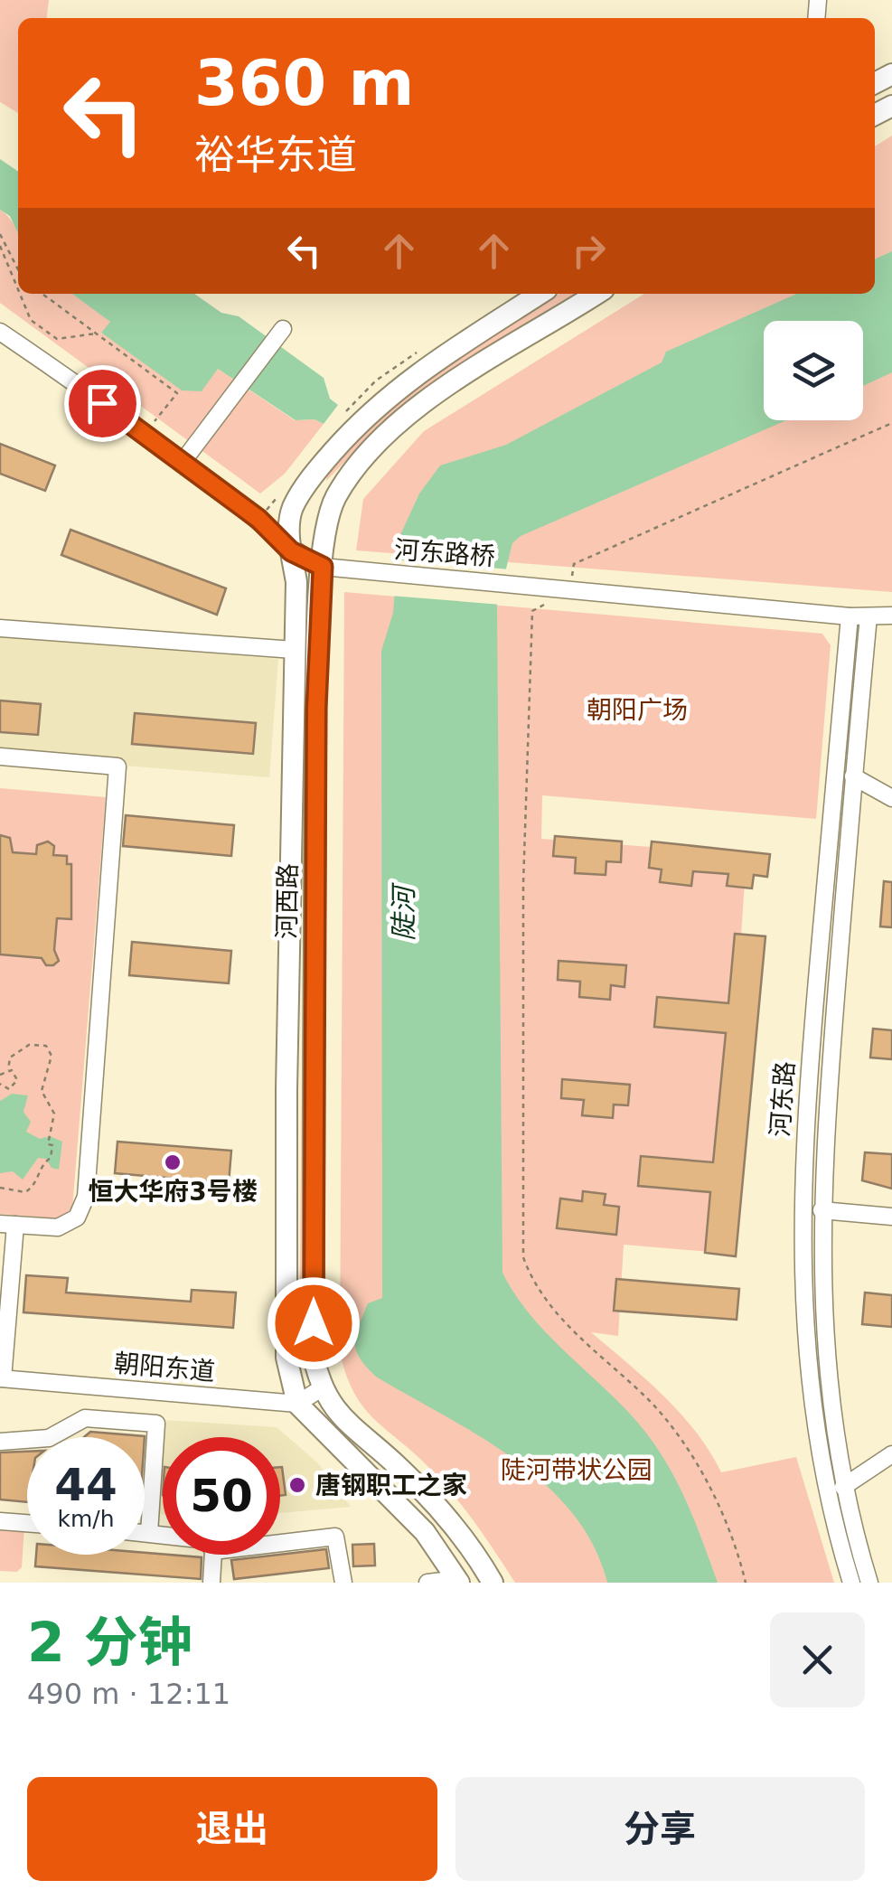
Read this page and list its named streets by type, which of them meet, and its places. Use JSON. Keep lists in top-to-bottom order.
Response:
{
  "streets": {
    "main road": ["河西路"],
    "street": ["河东路桥", "河东路", "朝阳东道"]
  },
  "crossings": [
    ["河东路桥", "河西路"],
    ["河西路", "朝阳东道"]
  ],
  "water": ["陡河"],
  "parks": ["朝阳广场", "陡河带状公园"],
  "places": ["恒大华府3号楼", "唐钢职工之家"],
  "page": {
    "turn": ["360 m", "裕华东道"],
    "speed": "44 km/h",
    "limit": "50",
    "heading": ["2 分钟", "490 m · 12:11"],
    "buttons": ["退出", "分享"]
  }
}
